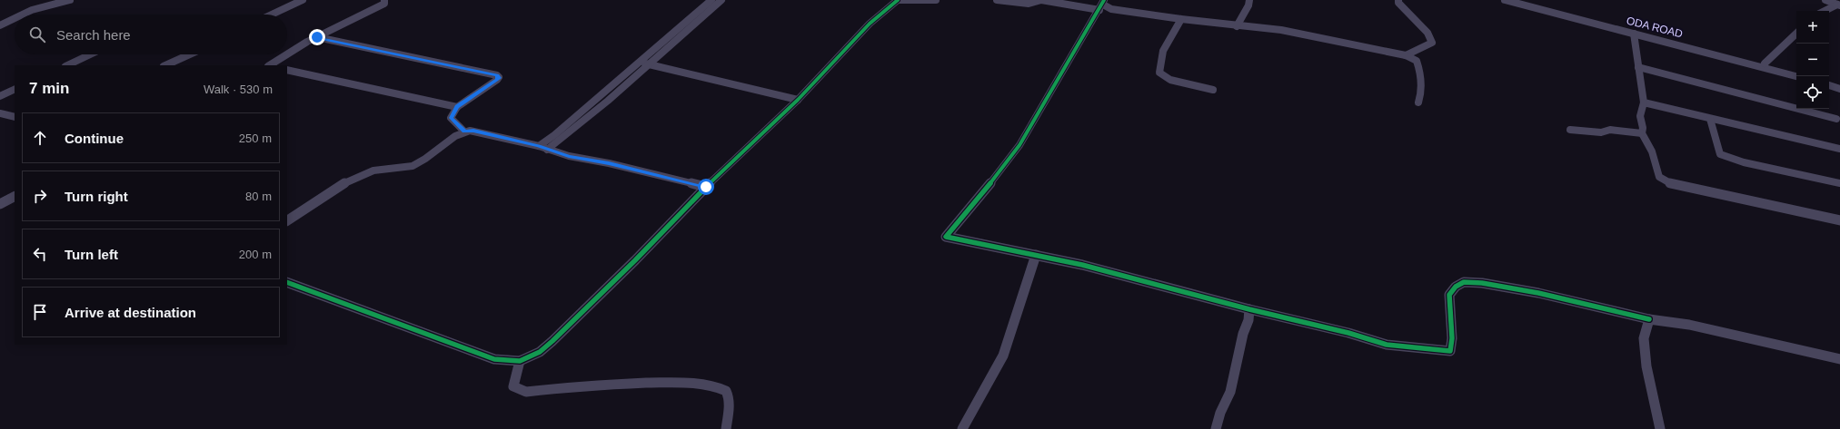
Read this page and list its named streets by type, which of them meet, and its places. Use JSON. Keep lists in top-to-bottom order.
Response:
{
  "streets": {
    "street": ["ODA ROAD"]
  },
  "page": {
    "map_buttons": ["+", "−"],
    "search": "Search here",
    "heading": ["7 min", "Walk · 530 m"],
    "list": [
      ["Continue", "250 m"],
      ["Turn right", "80 m"],
      ["Turn left", "200 m"],
      "Arrive at destination"
    ]
  }
}
